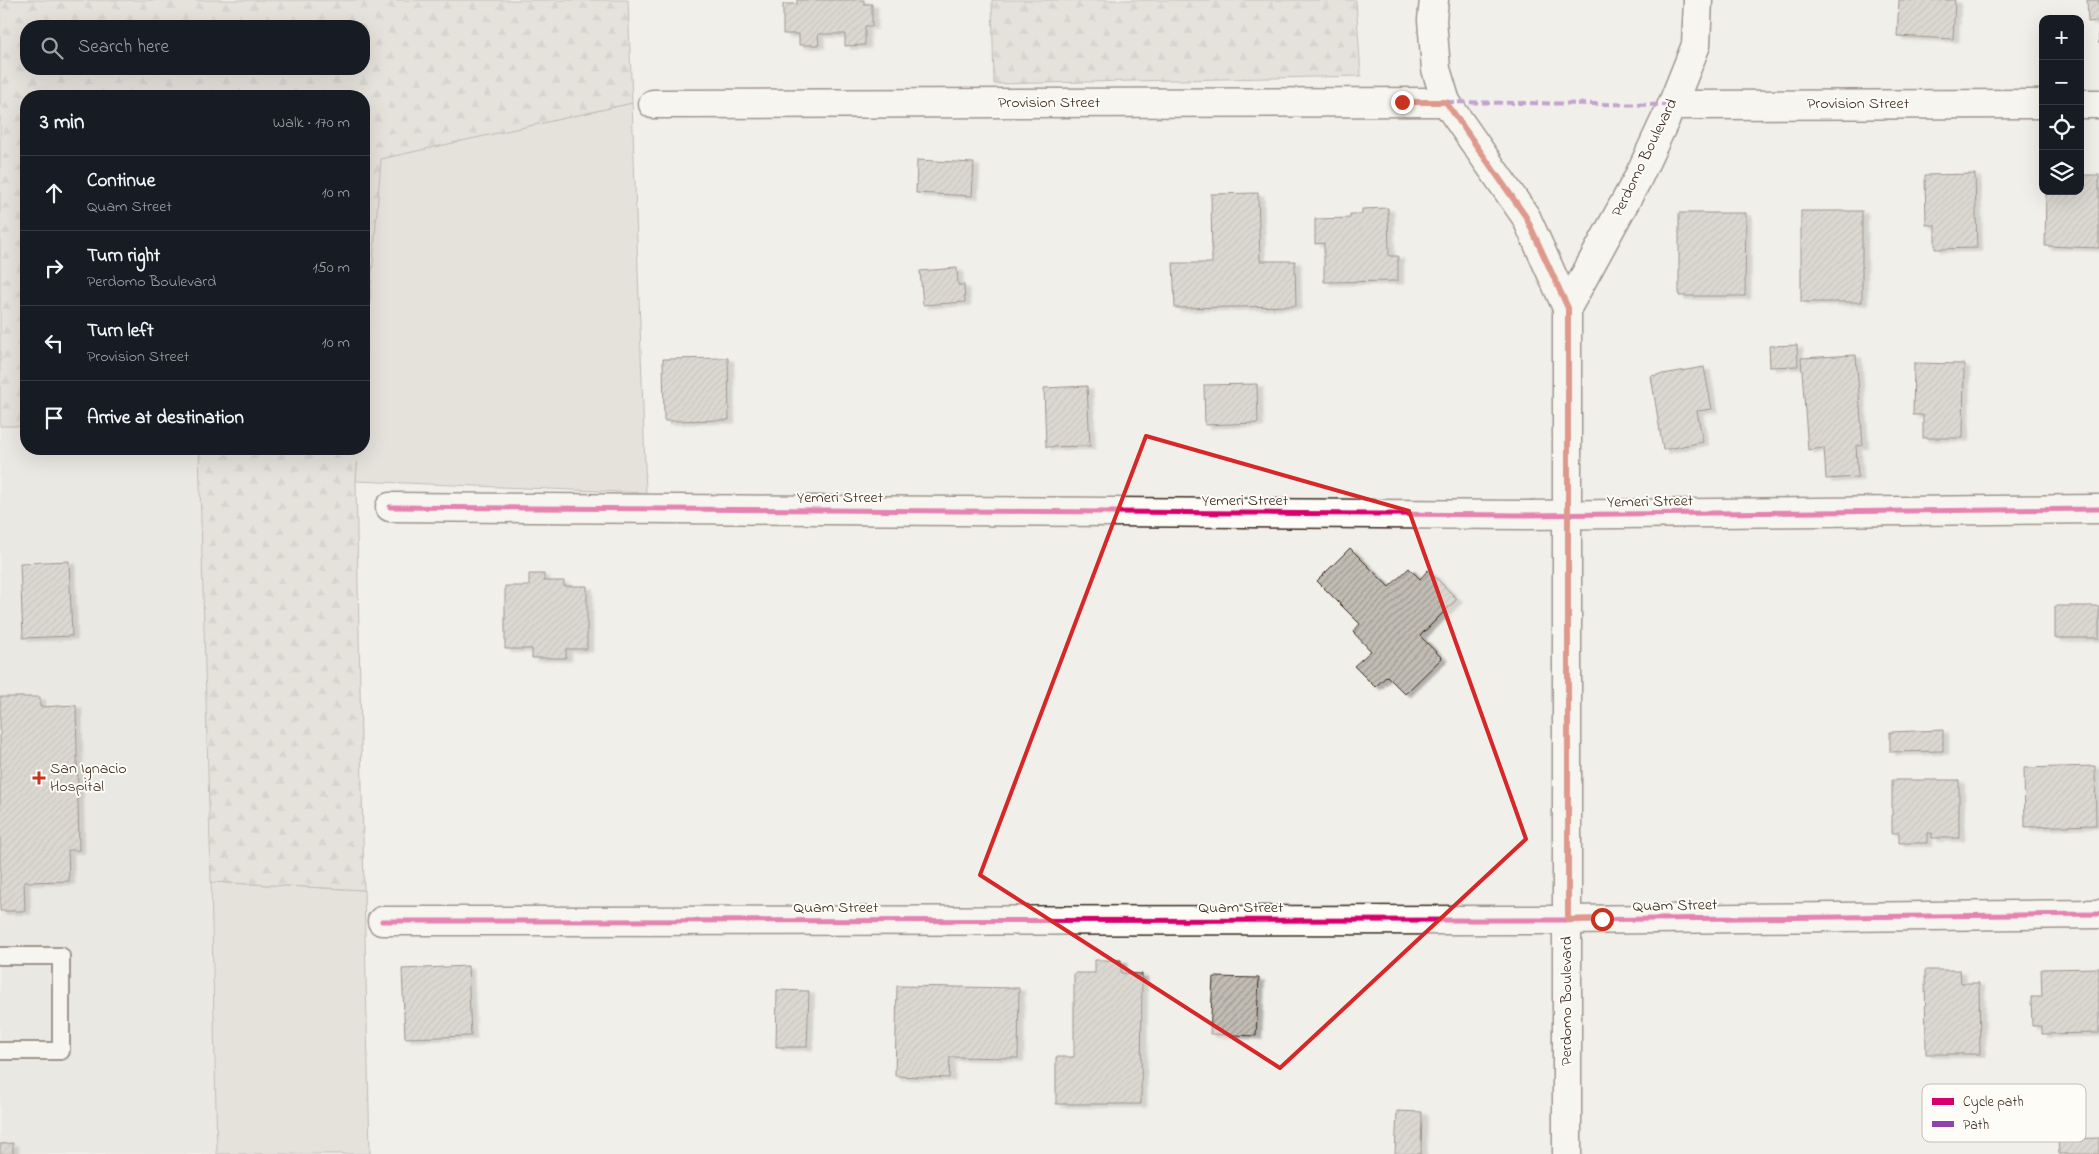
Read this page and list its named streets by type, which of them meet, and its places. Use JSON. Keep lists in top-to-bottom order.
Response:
{
  "streets": {
    "street": [
      "Provision Street",
      "Perdomo Boulevard",
      "Yemeri Street",
      "Quam Street"
    ]
  },
  "crossings": [
    ["Provision Street", "Perdomo Boulevard"],
    ["Perdomo Boulevard", "Yemeri Street"],
    ["Perdomo Boulevard", "Quam Street"]
  ],
  "places": {
    "health": ["San Ignacio Hospital"]
  },
  "legend": ["Cycle path", "Path"],
  "page": {
    "map_buttons": ["+", "−"],
    "search": "Search here",
    "heading": ["3 min", "Walk · 170 m"],
    "list": [
      ["Continue", "Quam Street", "10 m"],
      ["Turn right", "Perdomo Boulevard", "150 m"],
      ["Turn left", "Provision Street", "10 m"],
      "Arrive at destination"
    ]
  }
}
